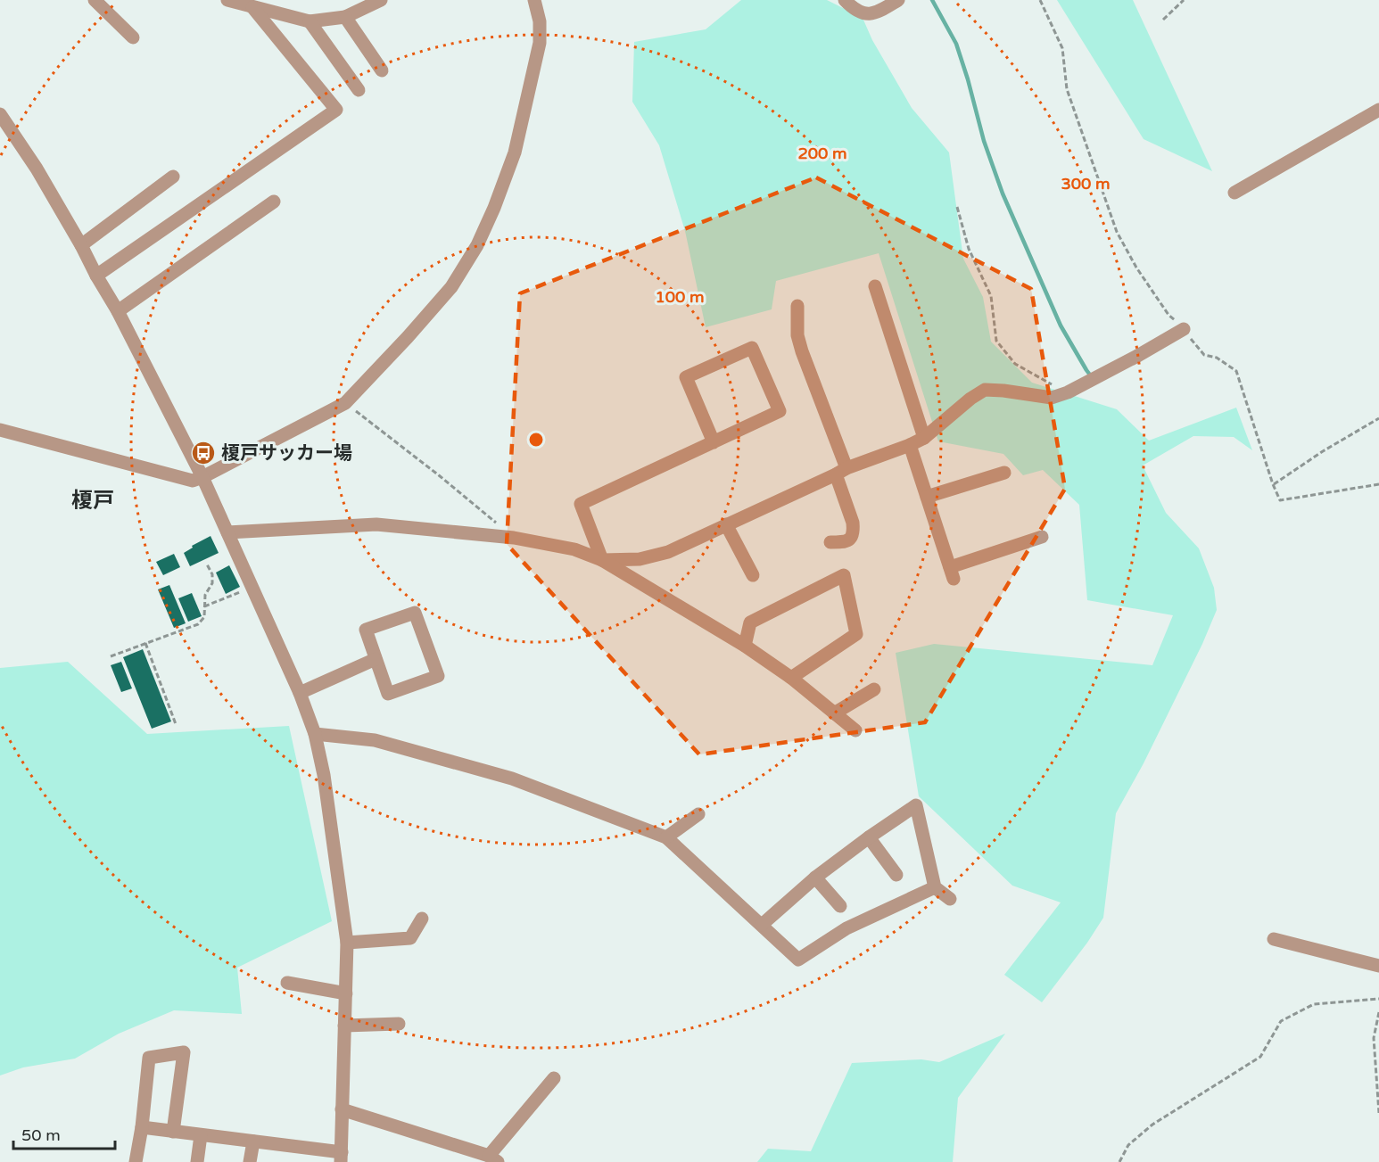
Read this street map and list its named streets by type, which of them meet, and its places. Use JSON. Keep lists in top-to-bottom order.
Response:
{
  "districts": ["榎戸"],
  "places": {
    "bus stop": ["榎戸サッカー場"]
  },
  "scale_bar": "50 m",
  "rings": ["200 m", "300 m", "100 m"]
}
